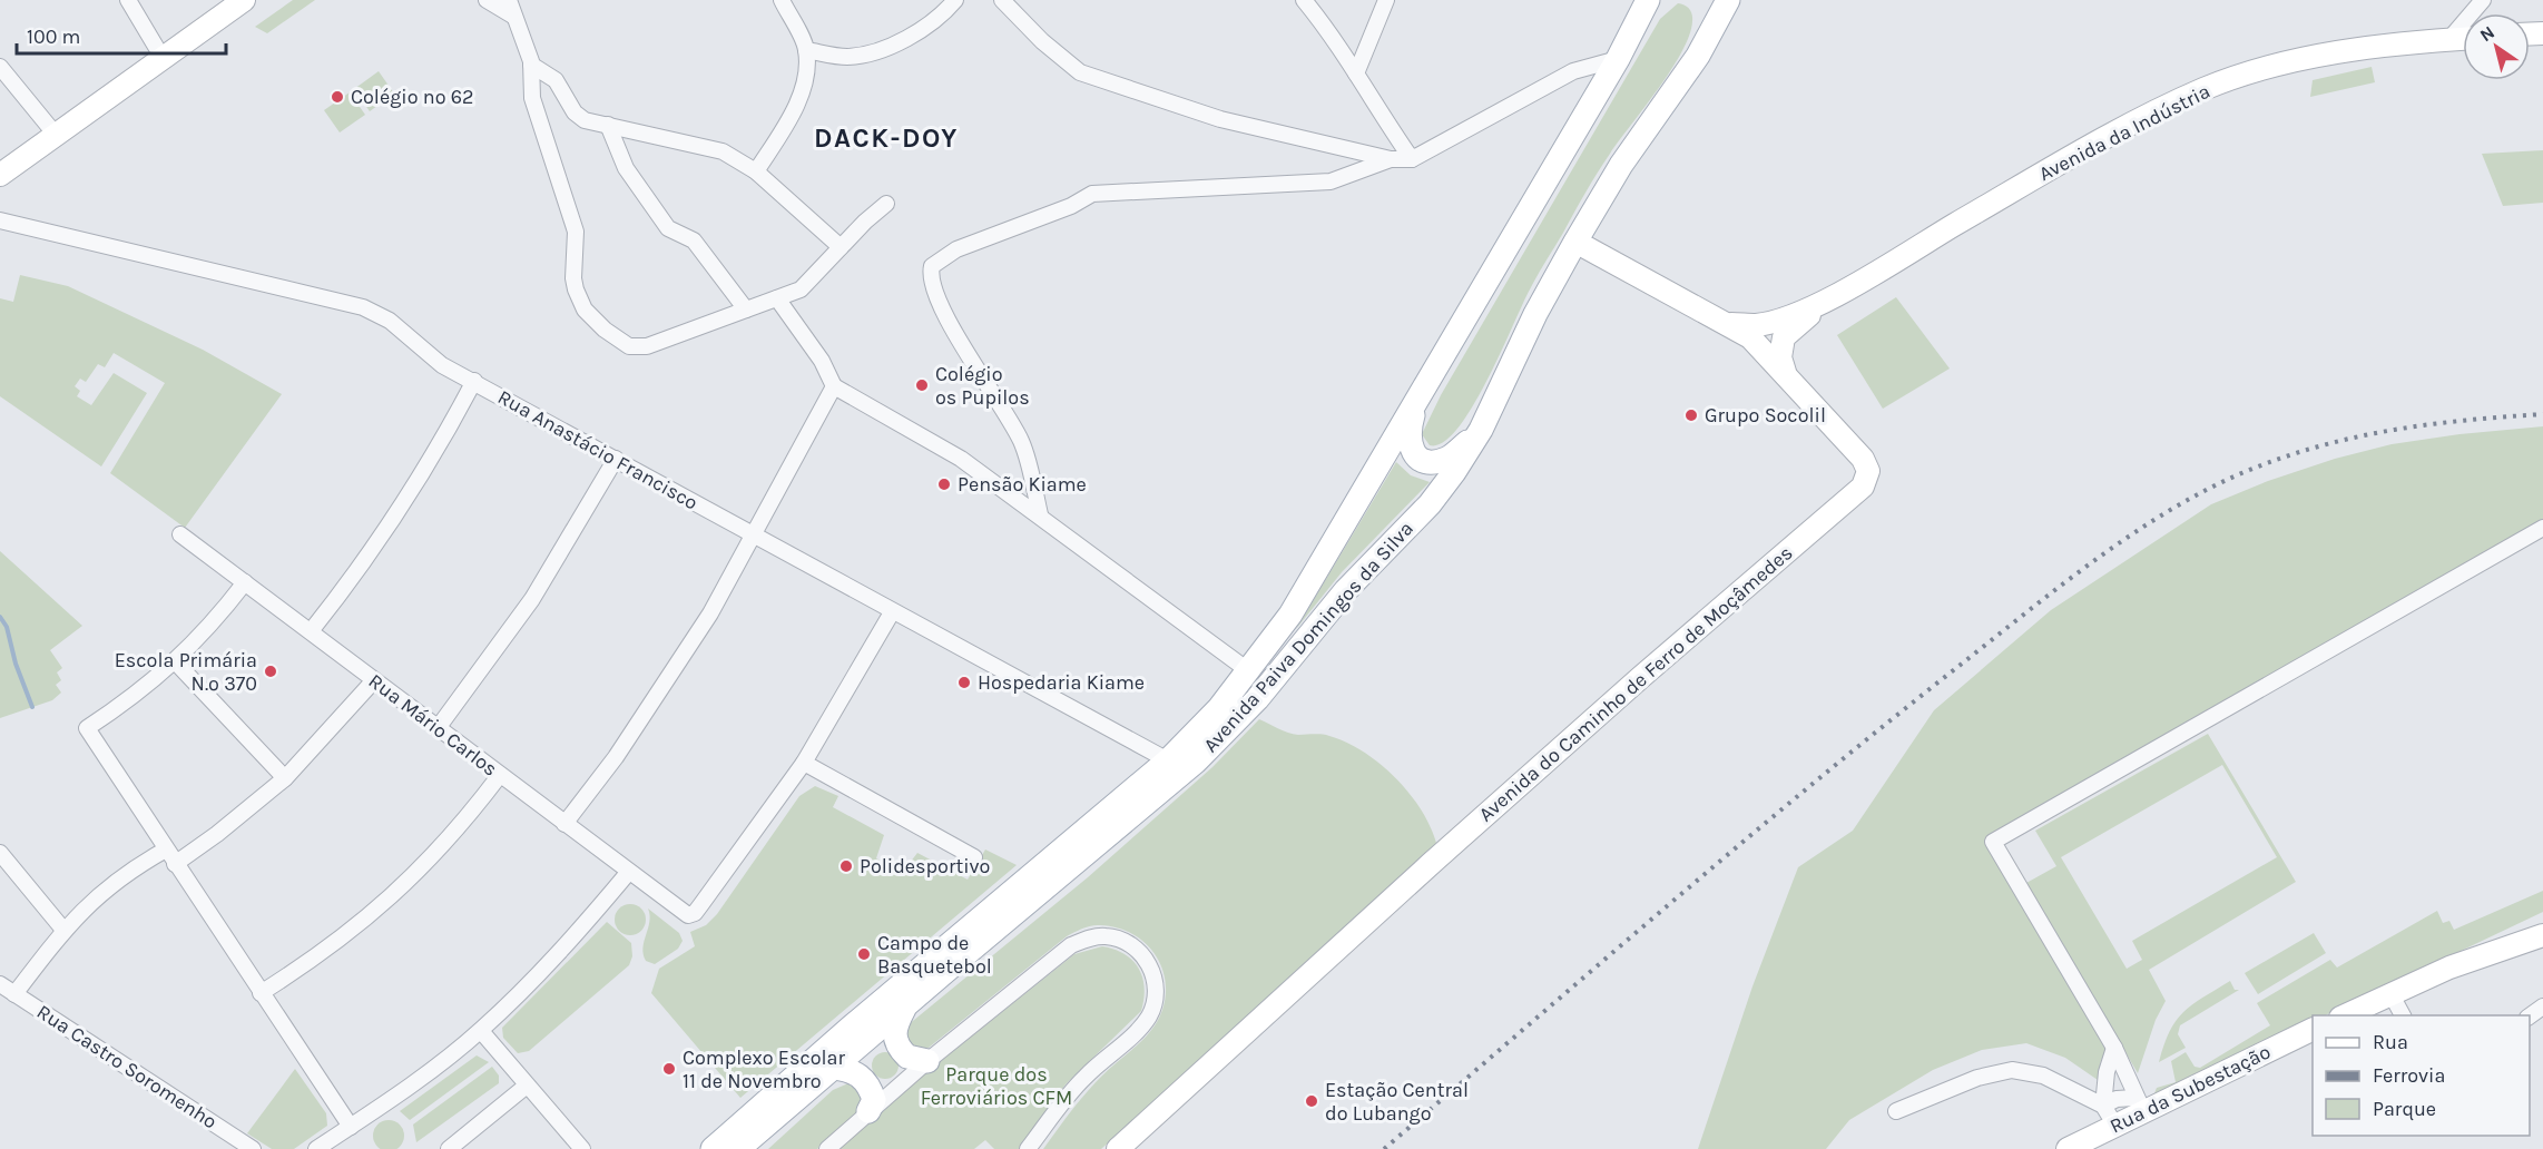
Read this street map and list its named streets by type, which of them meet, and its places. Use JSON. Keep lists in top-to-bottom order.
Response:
{
  "streets": {
    "main road": ["Avenida Paiva Domingos da Silva"],
    "street": [
      "Avenida da Indústria",
      "Rua Anastácio Francisco",
      "Avenida do Caminho de Ferro de Moçâmedes",
      "Rua Mário Carlos",
      "Rua Castro Soromenho",
      "Rua da Subestação"
    ]
  },
  "crossings": [
    ["Avenida da Indústria", "Avenida do Caminho de Ferro de Moçâmedes"],
    ["Rua Anastácio Francisco", "Avenida Paiva Domingos da Silva"],
    ["Avenida Paiva Domingos da Silva", "Avenida do Caminho de Ferro de Moçâmedes"]
  ],
  "districts": ["DACK-DOY"],
  "parks": ["Parque dos Ferroviários CFM"],
  "places": [
    "Colégio nº 62",
    "Colégio os Pupilos",
    "Grupo Socolil",
    "Pensão Kiame",
    "Escola Primária N.º 370",
    "Hospedaria Kiame",
    "Polidesportivo",
    "Campo de Basquetebol",
    "Complexo Escolar 11 de Novembro",
    "Estação Central do Lubango"
  ],
  "legend": ["Rua", "Ferrovia", "Parque"],
  "scale_bar": "100 m",
  "north": "top left"
}
